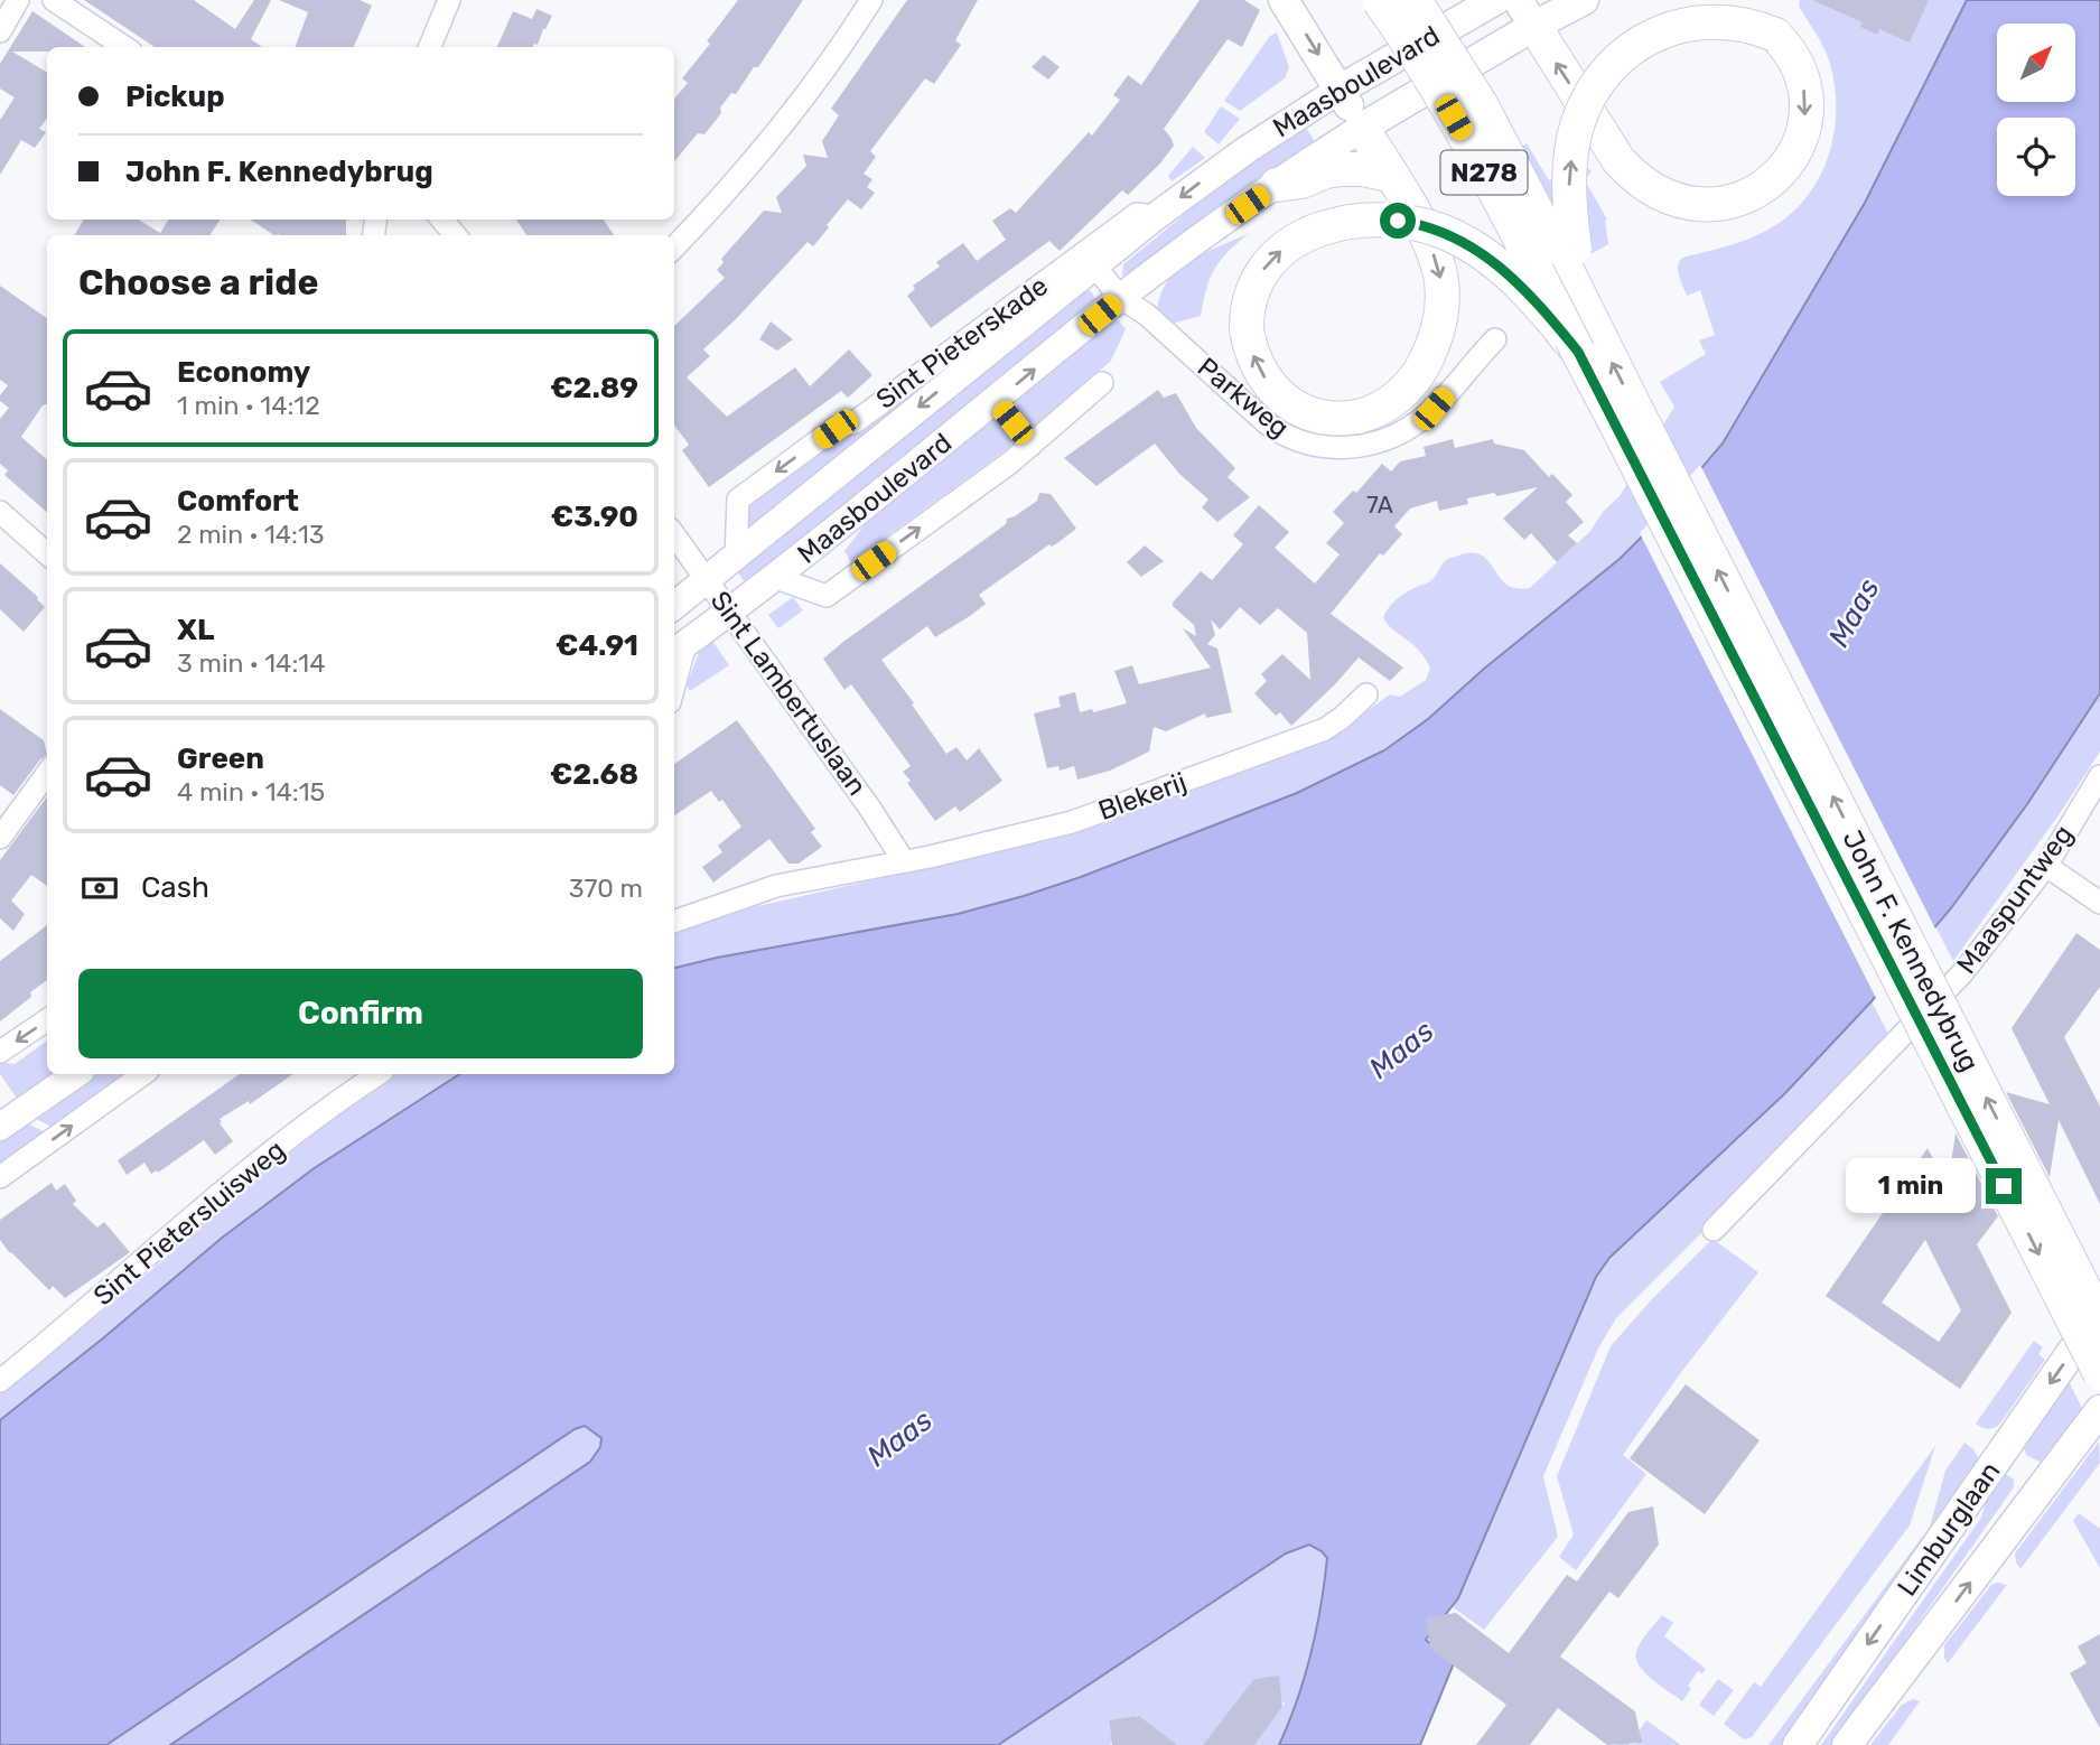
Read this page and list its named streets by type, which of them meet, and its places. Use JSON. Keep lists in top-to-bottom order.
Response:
{
  "streets": {
    "main road": [
      "Maasboulevard",
      "N278",
      "John F. Kennedybrug",
      "Limburglaan"
    ],
    "street": [
      "Sint Pieterskade",
      "Parkweg",
      "Sint Lambertuslaan",
      "Blekerij",
      "Maaspuntweg",
      "Sint Pietersluisweg"
    ]
  },
  "crossings": [
    ["Maasboulevard", "Sint Pieterskade"],
    ["Maasboulevard", "Parkweg"],
    ["Maasboulevard", "Sint Lambertuslaan"],
    ["Sint Pieterskade", "Parkweg"],
    ["Sint Lambertuslaan", "Blekerij"]
  ],
  "water": ["Maas"],
  "house_numbers": ["7A"],
  "north": "top right",
  "page": {
    "banner": ["Pickup", "John F. Kennedybrug"],
    "heading": "Choose a ride",
    "list": [
      {
        "name": "Economy",
        "note": "1 min · 14:12",
        "value": "€2.89"
      },
      {
        "name": "Comfort",
        "note": "2 min · 14:13",
        "value": "€3.90"
      },
      {
        "name": "XL",
        "note": "3 min · 14:14",
        "value": "€4.91"
      },
      {
        "name": "Green",
        "note": "4 min · 14:15",
        "value": "€2.68"
      }
    ],
    "pay": ["Cash", "370 m"],
    "buttons": "Confirm",
    "bubble": "1 min"
  }
}
